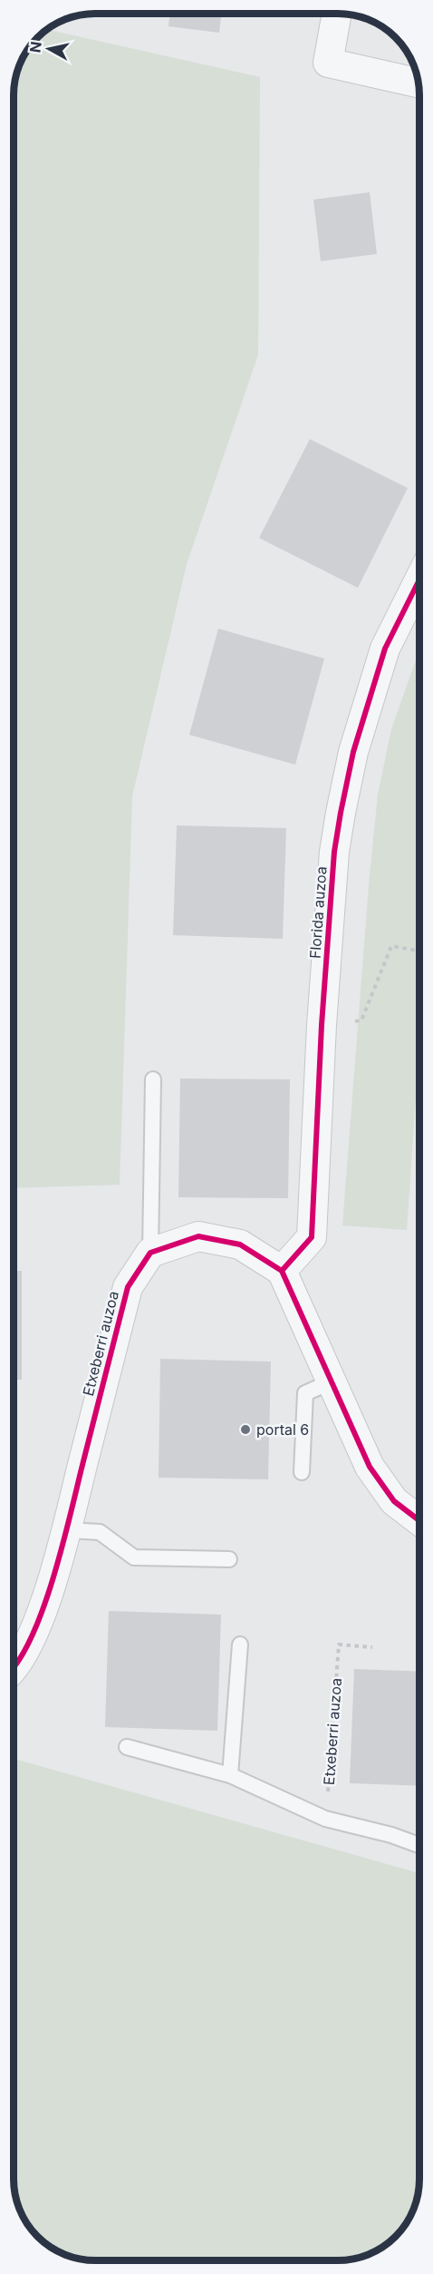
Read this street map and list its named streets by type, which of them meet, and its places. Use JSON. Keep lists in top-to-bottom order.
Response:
{
  "streets": {
    "street": ["Florida auzoa", "Etxeberri auzoa"]
  },
  "places": ["portal 6"],
  "north": "left"
}
